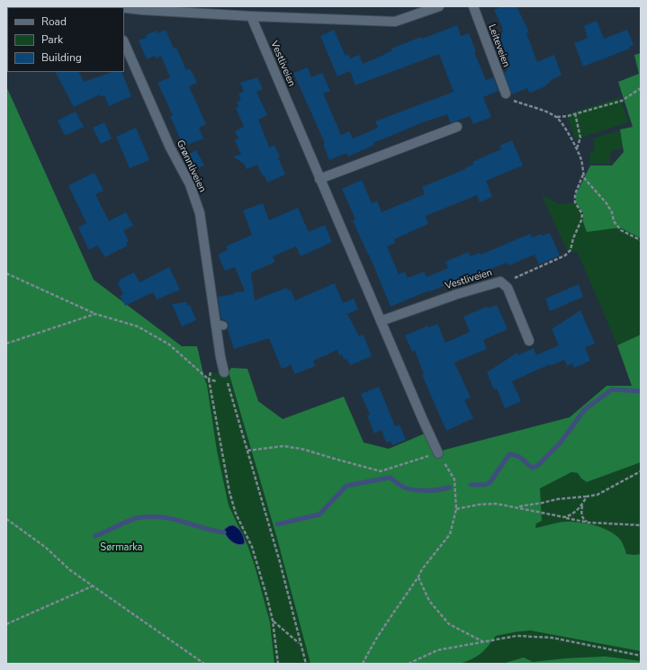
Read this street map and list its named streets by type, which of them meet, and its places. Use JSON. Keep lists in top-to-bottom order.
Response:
{
  "streets": {
    "street": ["Leiteveien", "Vestliveien", "Grønnliveien"]
  },
  "parks": ["Sørmarka"],
  "legend": ["Road", "Park", "Building"]
}
